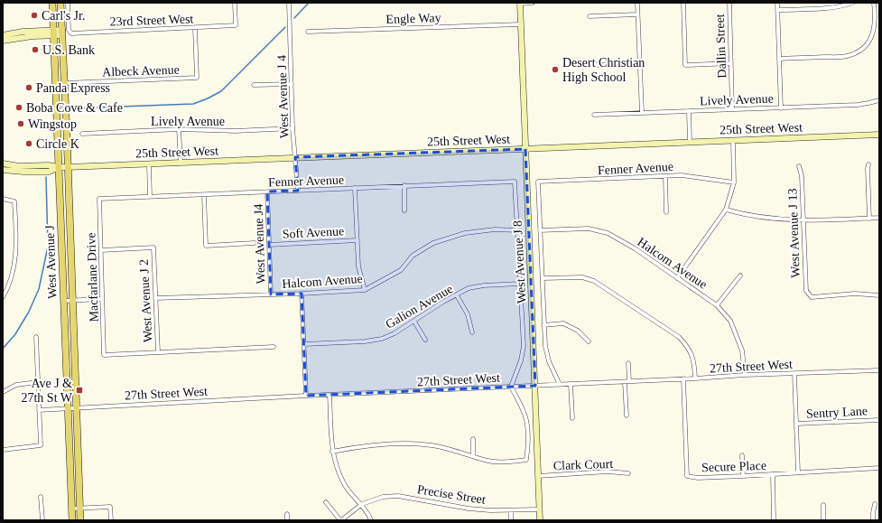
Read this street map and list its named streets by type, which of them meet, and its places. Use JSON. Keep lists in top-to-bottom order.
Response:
{
  "streets": {
    "main road": ["West Avenue J"],
    "street": [
      "Engle Way",
      "23rd Street West",
      "Dallin Street",
      "Albeck Avenue",
      "West Avenue J 4",
      "Lively Avenue",
      "25th Street West",
      "Fenner Avenue",
      "Soft Avenue",
      "West Avenue J 13",
      "West Avenue J4",
      "West Avenue J 8",
      "Halcom Avenue",
      "Macfarlane Drive",
      "West Avenue J 2",
      "Galion Avenue",
      "27th Street West",
      "Sentry Lane",
      "Clark Court",
      "Secure Place",
      "Precise Street"
    ]
  },
  "crossings": [
    ["Engle Way", "West Avenue J 8"],
    ["23rd Street West", "Albeck Avenue"],
    ["Dallin Street", "Lively Avenue"],
    ["Albeck Avenue", "West Avenue J"],
    ["West Avenue J 4", "Lively Avenue"],
    ["West Avenue J 4", "25th Street West"],
    ["West Avenue J 4", "Fenner Avenue"],
    ["25th Street West", "West Avenue J"],
    ["25th Street West", "West Avenue J 8"],
    ["Fenner Avenue", "West Avenue J4"],
    ["Fenner Avenue", "Halcom Avenue"],
    ["Fenner Avenue", "Macfarlane Drive"],
    ["Soft Avenue", "West Avenue J4"],
    ["West Avenue J4", "Halcom Avenue"],
    ["West Avenue J", "27th Street West"],
    ["West Avenue J 8", "27th Street West"],
    ["West Avenue J 8", "Clark Court"],
    ["West Avenue J 8", "Precise Street"],
    ["Halcom Avenue", "West Avenue J 2"],
    ["Halcom Avenue", "27th Street West"],
    ["Macfarlane Drive", "West Avenue J 2"],
    ["27th Street West", "Secure Place"]
  ],
  "places": {
    "other": [
      "Carl's Jr.",
      "U.S. Bank",
      "Desert Christian High School",
      "Panda Express",
      "Boba Cove & Cafe",
      "Wingstop",
      "Circle K"
    ],
    "transit": ["Ave J & 27th St W"]
  }
}
